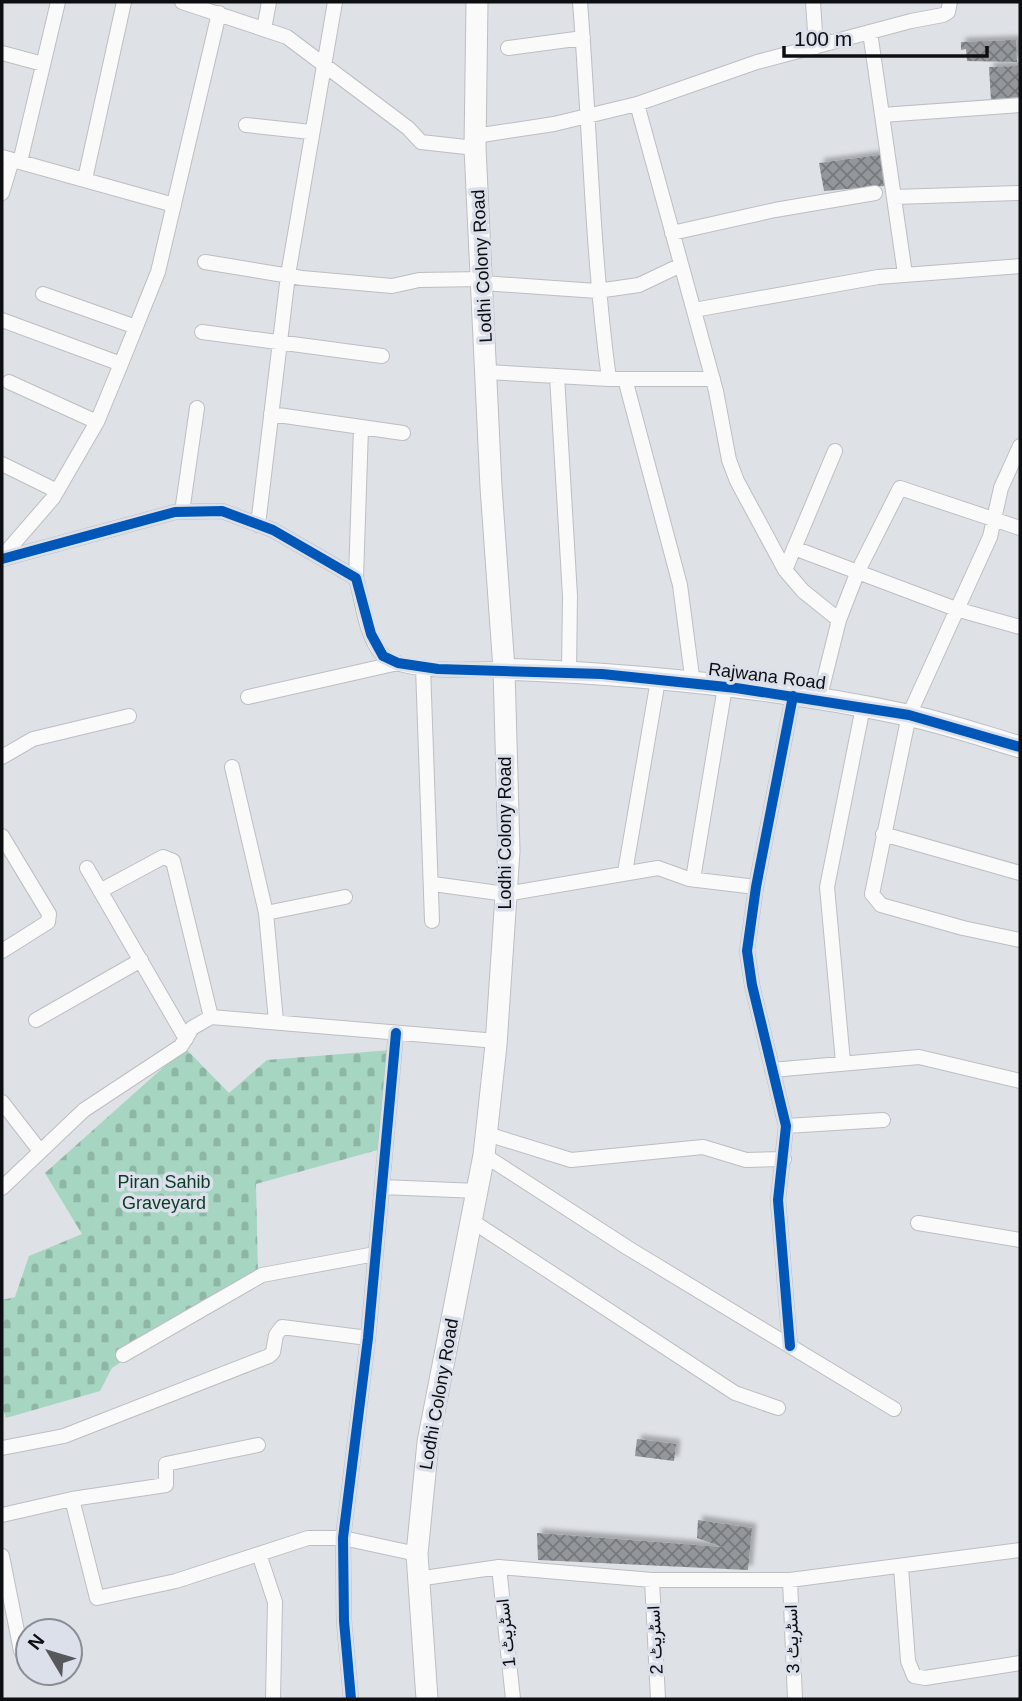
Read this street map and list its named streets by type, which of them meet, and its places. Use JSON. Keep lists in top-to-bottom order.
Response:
{
  "streets": {
    "main road": ["Lodhi Colony Road", "Rajwana Road"],
    "street": ["اسٹریٹ 1", "اسٹریٹ 3", "اسٹریٹ 2"]
  },
  "crossings": [
    ["Lodhi Colony Road", "Rajwana Road"]
  ],
  "parks": ["Piran Sahib Graveyard"],
  "scale_bar": "100 m",
  "north": "top left"
}
